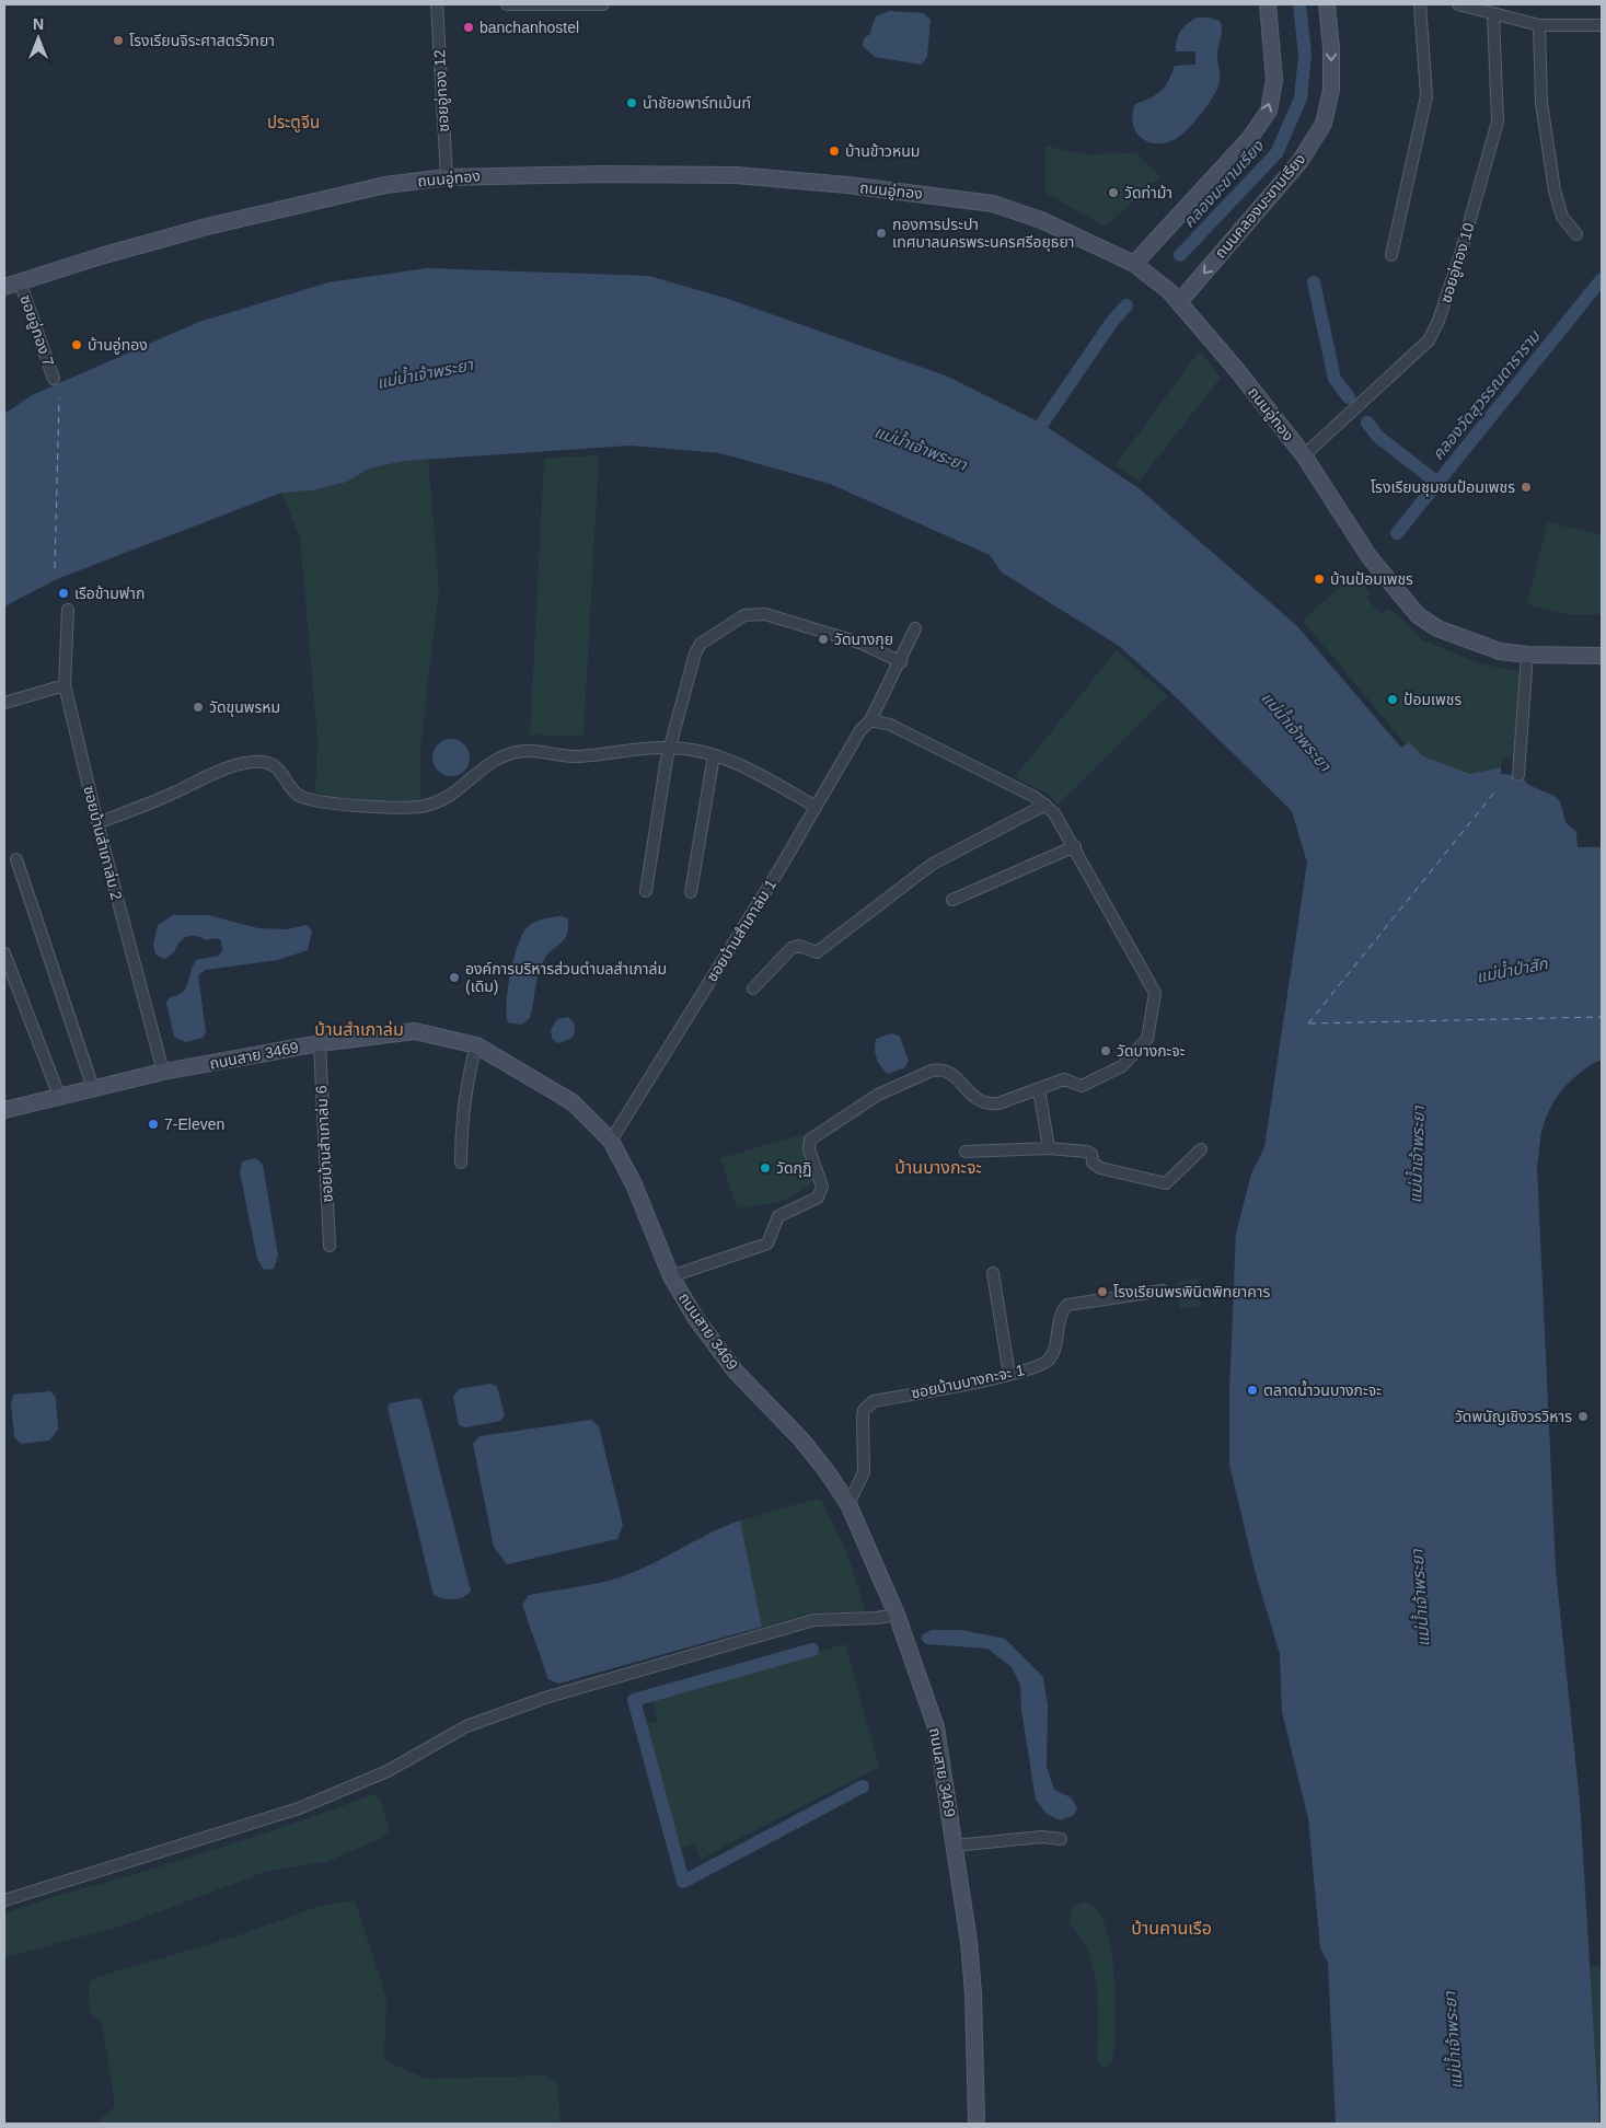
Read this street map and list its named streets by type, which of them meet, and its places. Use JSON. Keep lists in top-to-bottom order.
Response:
{
  "streets": {
    "street": [
      "ซอยอู่ทอง 12",
      "ถนนอู่ทอง",
      "ถนนคลองมะขามเรียง",
      "ซอยอู่ทอง 10",
      "ซอยอู่ทอง 7",
      "ซอยบ้านสำเภาล่ม 2",
      "ซอยบ้านสำเภาล่ม 1",
      "ถนนสาย 3469",
      "ซอยบ้านสำเภาล่ม 6",
      "ซอยบ้านบางกะจะ 1"
    ]
  },
  "crossings": [
    ["ซอยอู่ทอง 12", "ถนนอู่ทอง"],
    ["ถนนอู่ทอง", "ถนนคลองมะขามเรียง"],
    ["ถนนอู่ทอง", "ซอยอู่ทอง 10"],
    ["ถนนอู่ทอง", "ซอยอู่ทอง 7"],
    ["ซอยบ้านสำเภาล่ม 2", "ถนนสาย 3469"],
    ["ซอยบ้านสำเภาล่ม 1", "ถนนสาย 3469"],
    ["ถนนสาย 3469", "ซอยบ้านสำเภาล่ม 6"],
    ["ถนนสาย 3469", "ซอยบ้านบางกะจะ 1"]
  ],
  "districts": [
    "ประตูจีน",
    "บ้านสำเภาล่ม",
    "บ้านบางกะจะ",
    "บ้านคานเรือ"
  ],
  "water": [
    "คลองมะขามเรียง",
    "แม่น้ำเจ้าพระยา",
    "คลองวัดสุวรรณดาราราม",
    "แม่น้ำป่าสัก"
  ],
  "places": [
    "banchanhostel",
    "โรงเรียนจิระศาสตร์วิทยา",
    "นำชัยอพาร์ทเม้นท์",
    "บ้านข้าวหนม",
    "วัดท่าม้า",
    "กองการประปา เทศบาลนครพระนครศรีอยุธยา",
    "บ้านอู่ทอง",
    "โรงเรียนชุมชนป้อมเพชร",
    "บ้านป้อมเพชร",
    "เรือข้ามฟาก",
    "วัดนางกุย",
    "ป้อมเพชร",
    "วัดขุนพรหม",
    "องค์การบริหารส่วนตำบลสำเภาล่ม (เดิม)",
    "วัดบางกะจะ",
    "7-Eleven",
    "วัดกุฏิ",
    "โรงเรียนพรพินิตพิทยาคาร",
    "ตลาดน้ำวนบางกะจะ",
    "วัดพนัญเชิงวรวิหาร"
  ],
  "north": "top"
}
